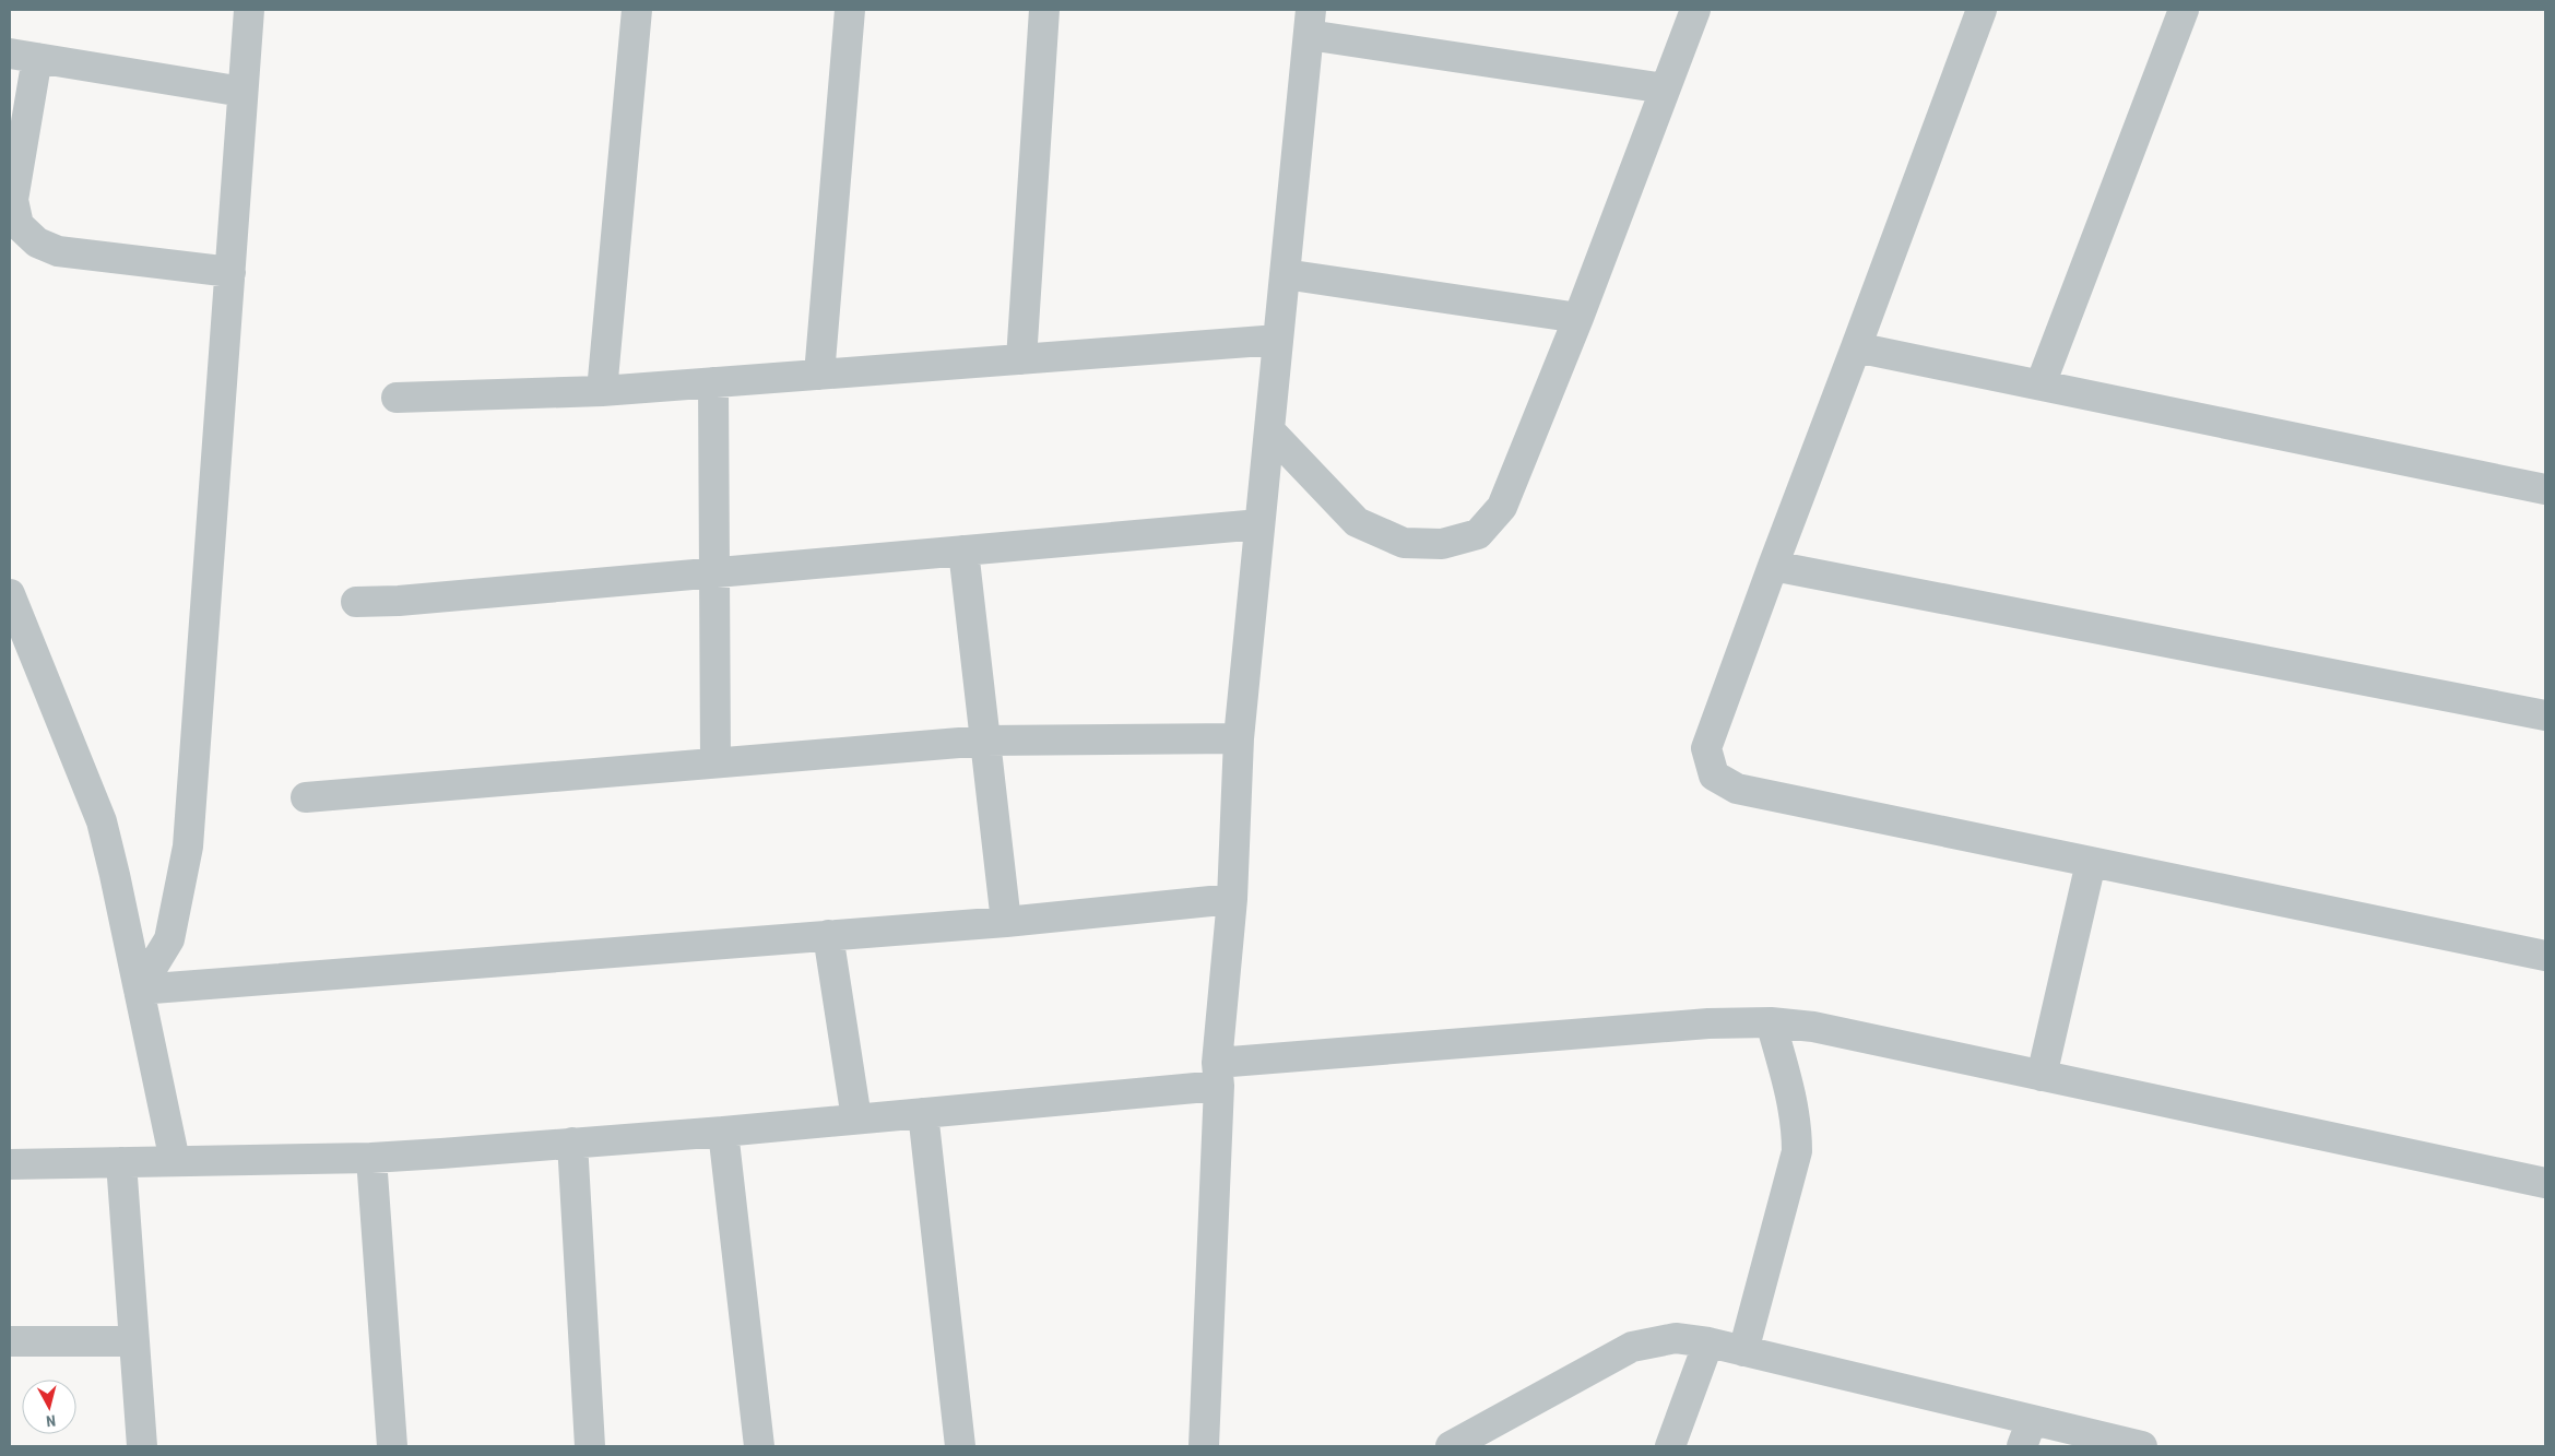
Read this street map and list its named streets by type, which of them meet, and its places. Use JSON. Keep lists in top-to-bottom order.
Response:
{
  "north": "bottom"
}
